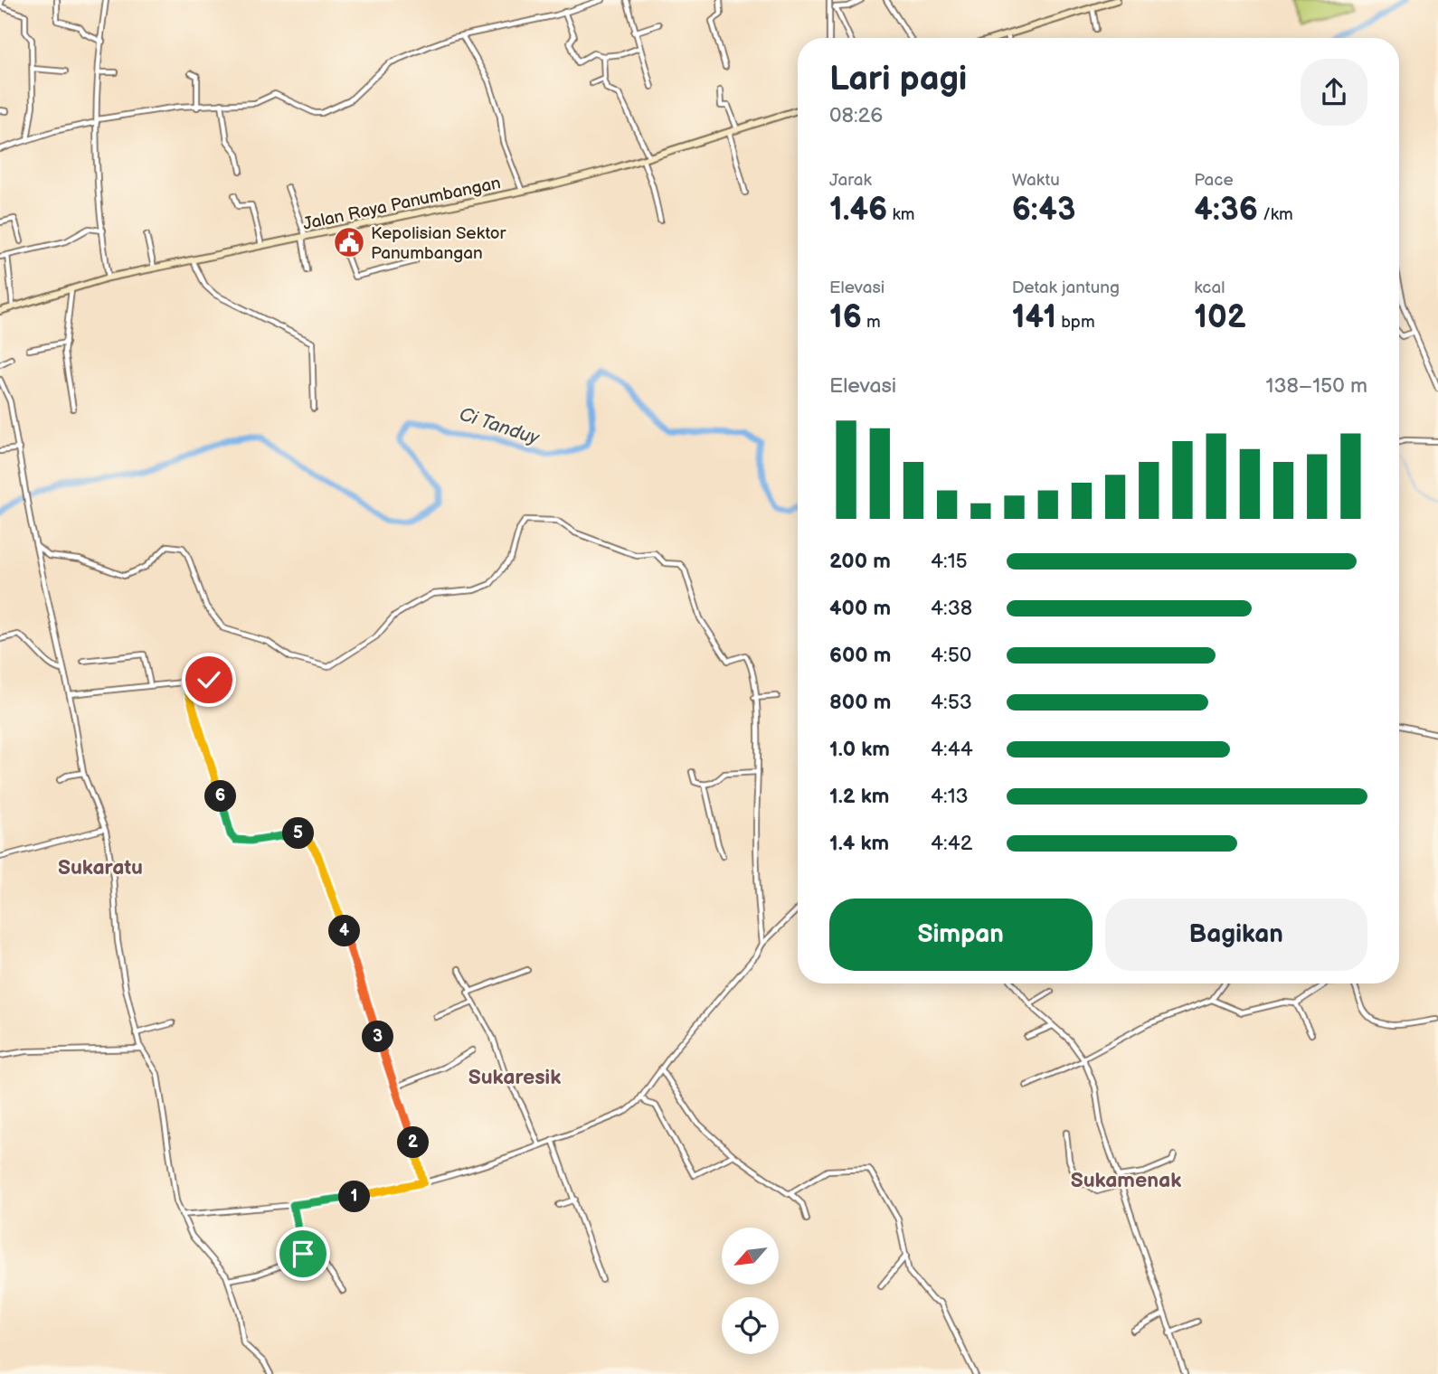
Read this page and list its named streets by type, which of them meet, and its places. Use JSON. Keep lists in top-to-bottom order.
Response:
{
  "streets": {
    "main road": ["Jalan Raya Panumbangan"]
  },
  "districts": ["Sukaratu", "Sukaresik", "Sukamenak"],
  "water": ["Ci Tanduy"],
  "places": {
    "public building": ["Kepolisian Sektor Panumbangan"]
  },
  "north": "bottom left",
  "page": {
    "heading": ["Lari pagi", "08:26"],
    "stats": [
      ["Jarak", "1.46 km"],
      ["Waktu", "6:43"],
      ["Pace", "4:36 /km"],
      ["Elevasi", "16 m"],
      ["Detak jantung", "141 bpm"],
      ["kcal", "102"]
    ],
    "chart": ["Elevasi", "138–150 m"],
    "list": [
      {
        "name": "200 m",
        "note": "4:15"
      },
      {
        "name": "400 m",
        "note": "4:38"
      },
      {
        "name": "600 m",
        "note": "4:50"
      },
      {
        "name": "800 m",
        "note": "4:53"
      },
      {
        "name": "1.0 km",
        "note": "4:44"
      },
      {
        "name": "1.2 km",
        "note": "4:13"
      },
      {
        "name": "1.4 km",
        "note": "4:42"
      }
    ],
    "pins": [
      "6",
      "5",
      "4",
      "3",
      "2",
      "1"
    ],
    "buttons": ["Simpan", "Bagikan"]
  }
}
